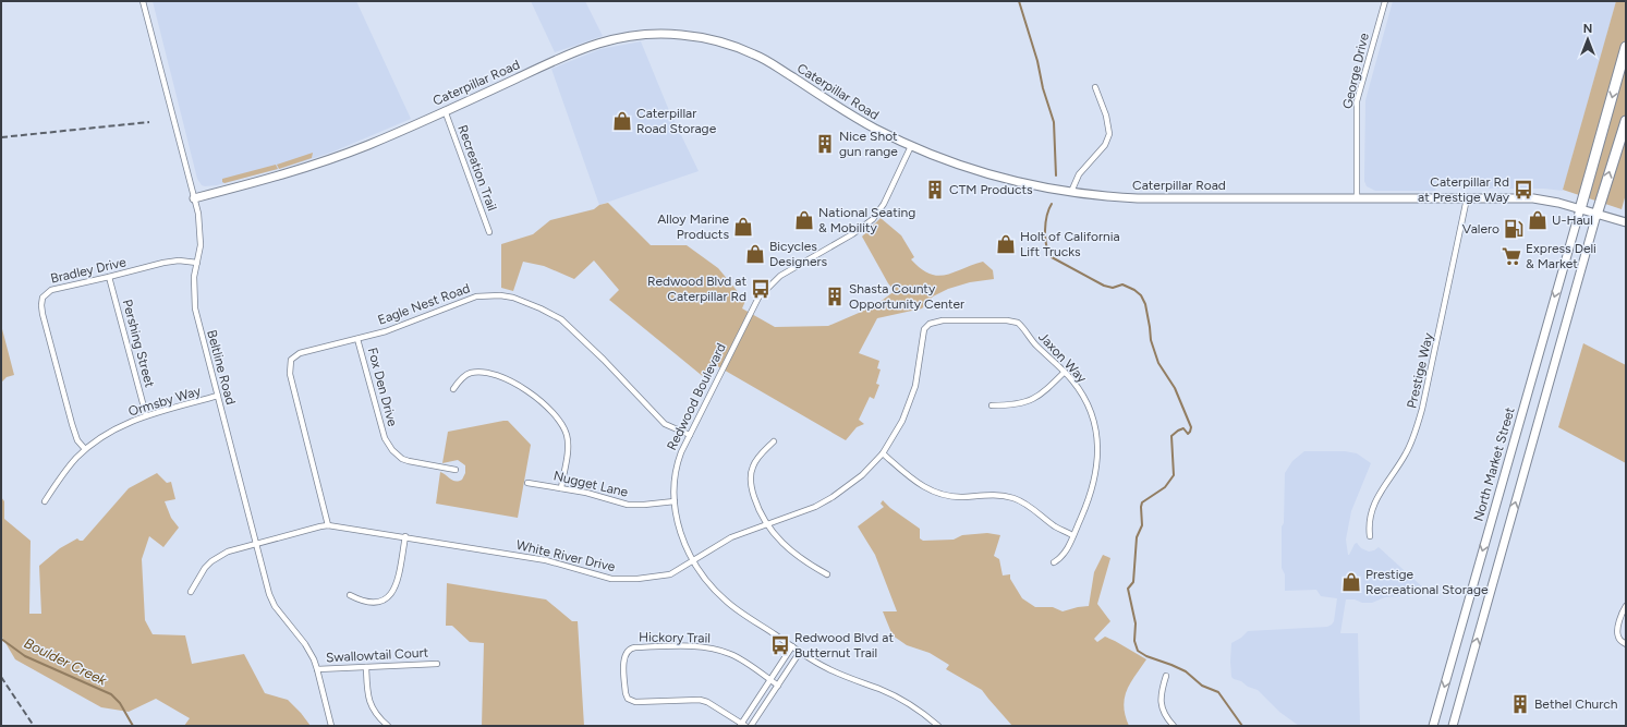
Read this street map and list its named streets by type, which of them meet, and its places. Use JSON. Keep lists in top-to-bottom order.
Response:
{
  "streets": {
    "street": [
      "George Drive",
      "Caterpillar Road",
      "Recreation Trail",
      "Bradley Drive",
      "Eagle Nest Road",
      "Pershing Street",
      "Jaxon Way",
      "Beltline Road",
      "Prestige Way",
      "Fox Den Drive",
      "Redwood Boulevard",
      "Ormsby Way",
      "North Market Street",
      "Nugget Lane",
      "White River Drive",
      "Hickory Trail",
      "Swallowtail Court"
    ]
  },
  "crossings": [
    ["George Drive", "Caterpillar Road"],
    ["Caterpillar Road", "Recreation Trail"],
    ["Caterpillar Road", "Beltline Road"],
    ["Caterpillar Road", "Prestige Way"],
    ["Caterpillar Road", "Redwood Boulevard"],
    ["Caterpillar Road", "North Market Street"],
    ["Bradley Drive", "Pershing Street"],
    ["Bradley Drive", "Beltline Road"],
    ["Bradley Drive", "Ormsby Way"],
    ["Eagle Nest Road", "Fox Den Drive"],
    ["Eagle Nest Road", "Redwood Boulevard"],
    ["Eagle Nest Road", "White River Drive"],
    ["Pershing Street", "Ormsby Way"],
    ["Jaxon Way", "White River Drive"],
    ["Beltline Road", "Ormsby Way"],
    ["Beltline Road", "White River Drive"],
    ["Beltline Road", "Swallowtail Court"],
    ["Redwood Boulevard", "Nugget Lane"],
    ["Redwood Boulevard", "White River Drive"]
  ],
  "water": ["Boulder Creek"],
  "places": {
    "shop": [
      "Caterpillar Road Storage",
      "National Seating & Mobility",
      "U-Haul",
      "Alloy Marine Products",
      "Holt of California Lift Trucks",
      "Bicycles Designers",
      "Prestige Recreational Storage"
    ],
    "building": [
      "Nice Shot gun range",
      "CTM Products",
      "Shasta County Opportunity Center",
      "Bethel Church"
    ],
    "bus stop": ["Caterpillar Rd at Prestige Way", "Redwood Blvd at Caterpillar Rd", "Redwood Blvd at Butternut Trail"],
    "fuel station": ["Valero"],
    "supermarket": ["Express Deli & Market"]
  },
  "north": "top"
}
